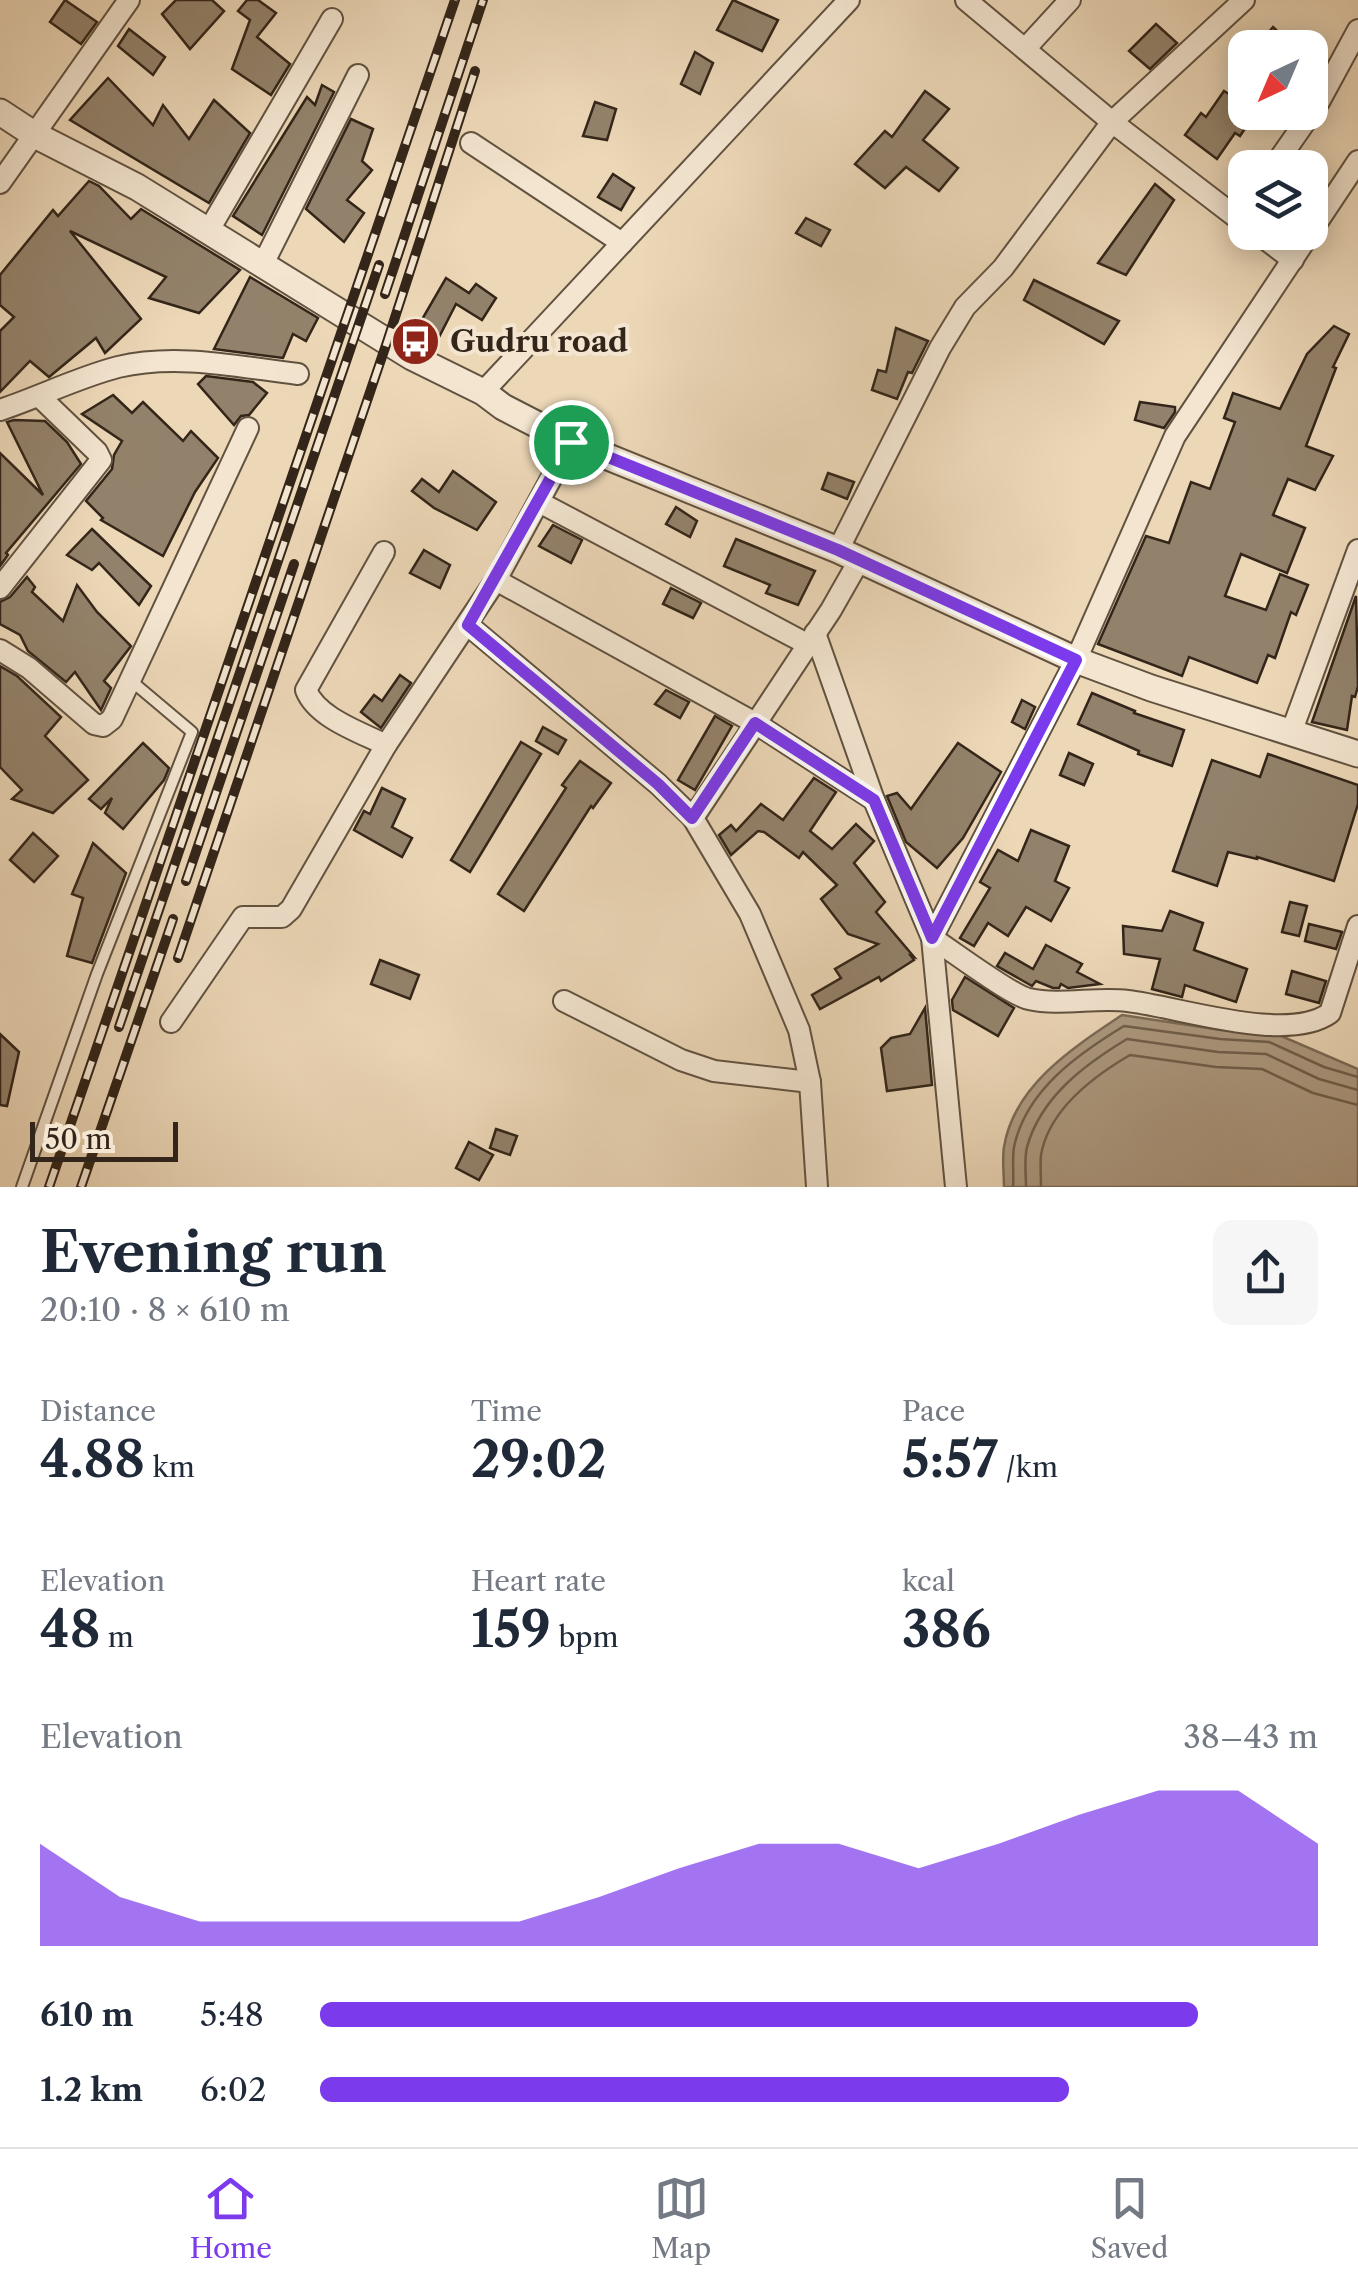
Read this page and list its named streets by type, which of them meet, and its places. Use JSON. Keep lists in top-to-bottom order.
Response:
{
  "places": {
    "bus stop": ["Gudru road"]
  },
  "scale_bar": "50 m",
  "north": "bottom left",
  "page": {
    "scale": "50 m",
    "heading": ["Evening run", "20:10 · 8 × 610 m"],
    "stats": [
      ["Distance", "4.88 km"],
      ["Time", "29:02"],
      ["Pace", "5:57 /km"],
      ["Elevation", "48 m"],
      ["Heart rate", "159 bpm"],
      ["kcal", "386"]
    ],
    "chart": ["Elevation", "38–43 m"],
    "list": [
      {
        "name": "610 m",
        "note": "5:48"
      },
      {
        "name": "1.2 km",
        "note": "6:02"
      }
    ],
    "tabs": ["Home", "Map", "Saved"]
  }
}
